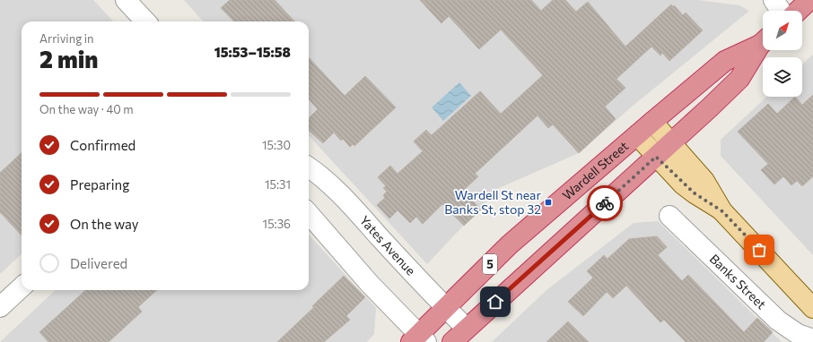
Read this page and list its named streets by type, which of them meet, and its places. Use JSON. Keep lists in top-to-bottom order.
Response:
{
  "streets": {
    "highway": ["Wardell Street", "5"],
    "street": ["Yates Avenue", "Banks Street"]
  },
  "crossings": [
    ["Wardell Street", "Yates Avenue"]
  ],
  "places": {
    "transit": ["Wardell St near Banks St, stop 32"]
  },
  "north": "top right",
  "page": {
    "heading": ["2 min", "Arriving in", "15:53–15:58"],
    "bar": "On the way · 40 m",
    "list": [
      ["Confirmed", "15:30"],
      ["Preparing", "15:31"],
      ["On the way", "15:36"],
      "Delivered"
    ]
  }
}
